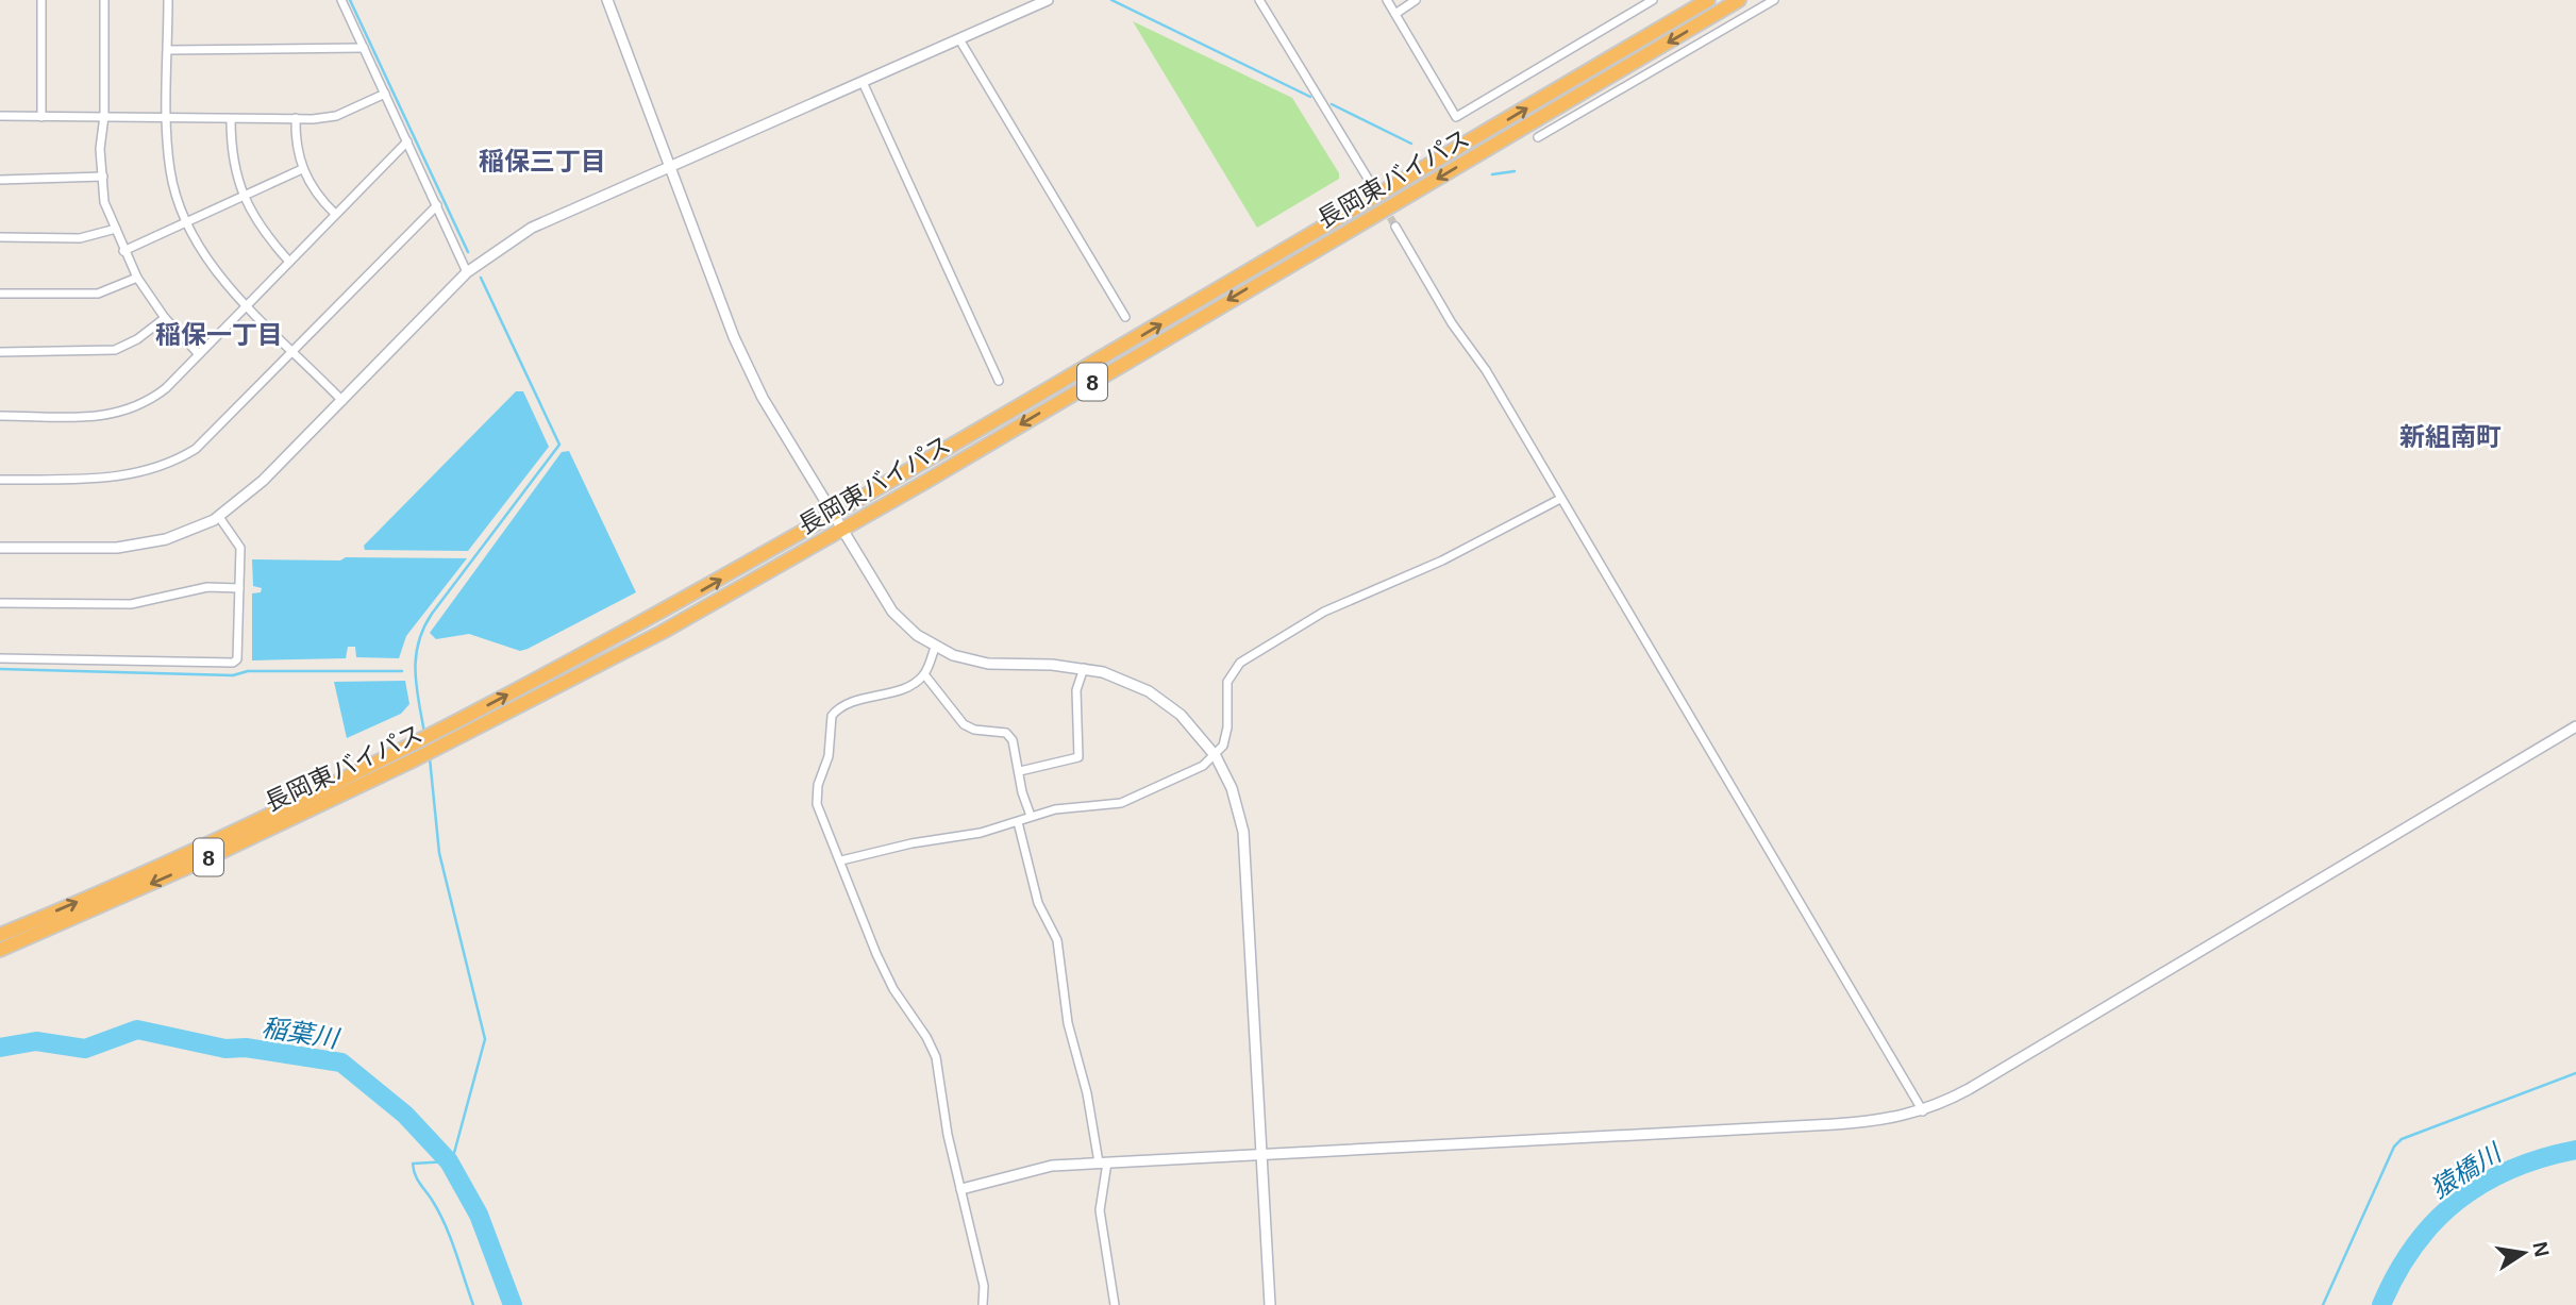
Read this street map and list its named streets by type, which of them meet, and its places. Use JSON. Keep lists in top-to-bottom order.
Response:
{
  "streets": {
    "highway": ["長岡東バイパス", "8"]
  },
  "districts": ["稲保三丁目", "稲保一丁目", "新組南町"],
  "water": ["稲葉川", "猿橋川"],
  "north": "right"
}
